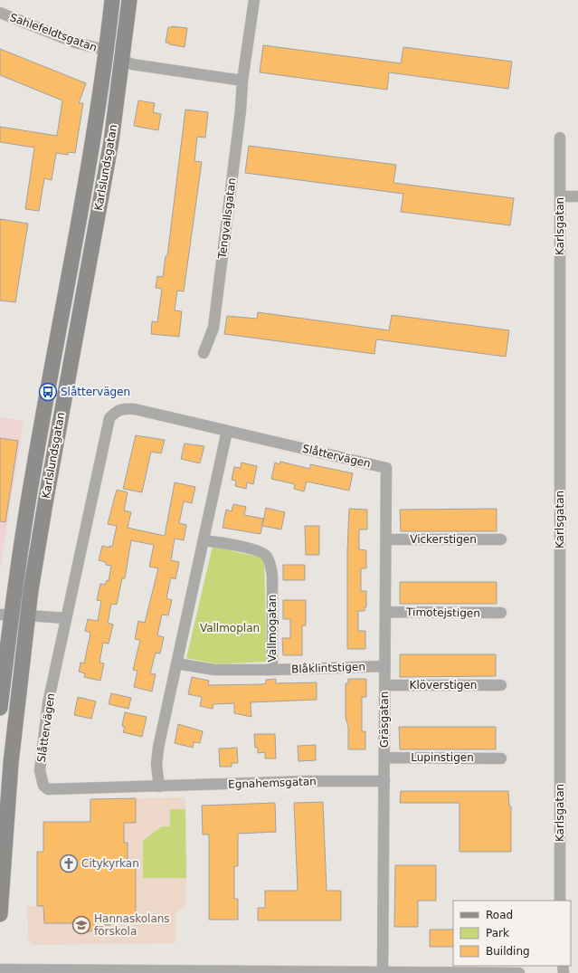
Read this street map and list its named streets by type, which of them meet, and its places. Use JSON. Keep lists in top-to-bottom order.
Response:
{
  "streets": {
    "main road": ["Karlslundsgatan"],
    "street": [
      "Sahlefeldtsgatan",
      "Tengvallsgatan",
      "Karlsgatan",
      "Slåttervägen",
      "Vickerstigen",
      "Timotejstigen",
      "Vallmogatan",
      "Blåklintstigen",
      "Klöverstigen",
      "Gräsgatan",
      "Lupinstigen",
      "Egnahemsgatan"
    ]
  },
  "crossings": [
    ["Sahlefeldtsgatan", "Karlslundsgatan"],
    ["Slåttervägen", "Gräsgatan"],
    ["Slåttervägen", "Egnahemsgatan"],
    ["Vickerstigen", "Gräsgatan"],
    ["Timotejstigen", "Gräsgatan"],
    ["Vallmogatan", "Blåklintstigen"],
    ["Blåklintstigen", "Gräsgatan"],
    ["Klöverstigen", "Gräsgatan"],
    ["Gräsgatan", "Lupinstigen"],
    ["Gräsgatan", "Egnahemsgatan"]
  ],
  "parks": ["Vallmoplan"],
  "places": {
    "bus stop": ["Slåttervägen"],
    "church": ["Citykyrkan"],
    "school or university": ["Hannaskolans förskola"]
  },
  "legend": ["Road", "Park", "Building"]
}
